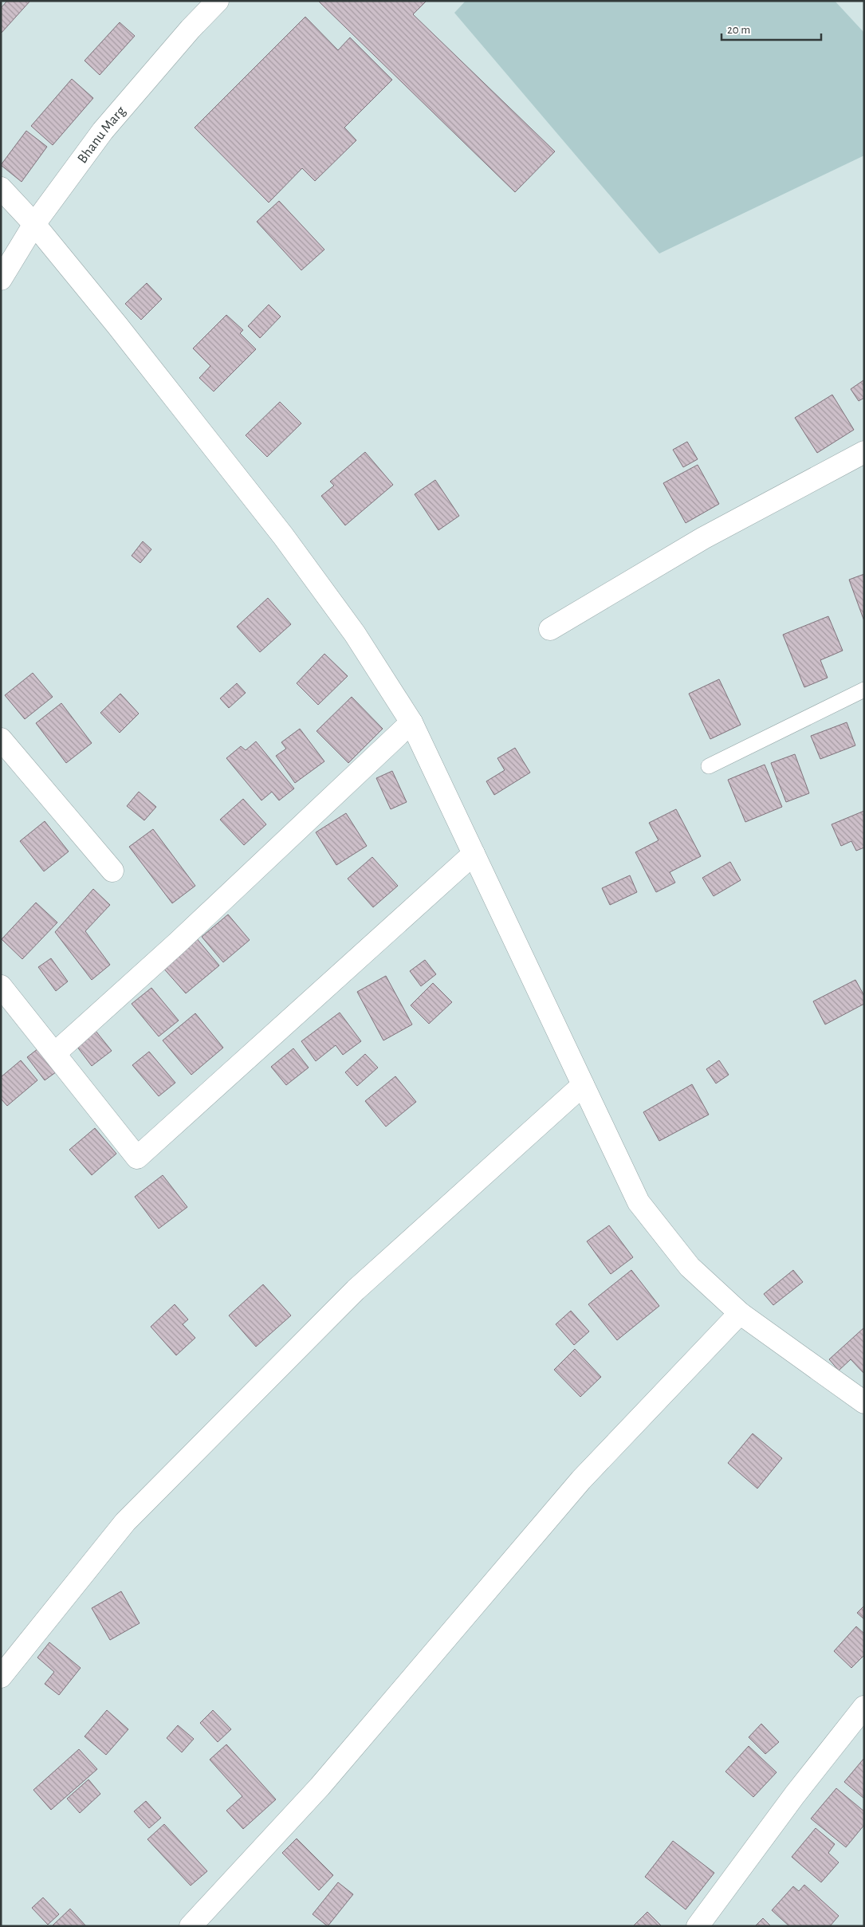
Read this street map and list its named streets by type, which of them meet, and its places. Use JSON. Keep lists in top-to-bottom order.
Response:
{
  "streets": {
    "street": ["Bhanu Marg"]
  },
  "scale_bar": "20 m"
}
